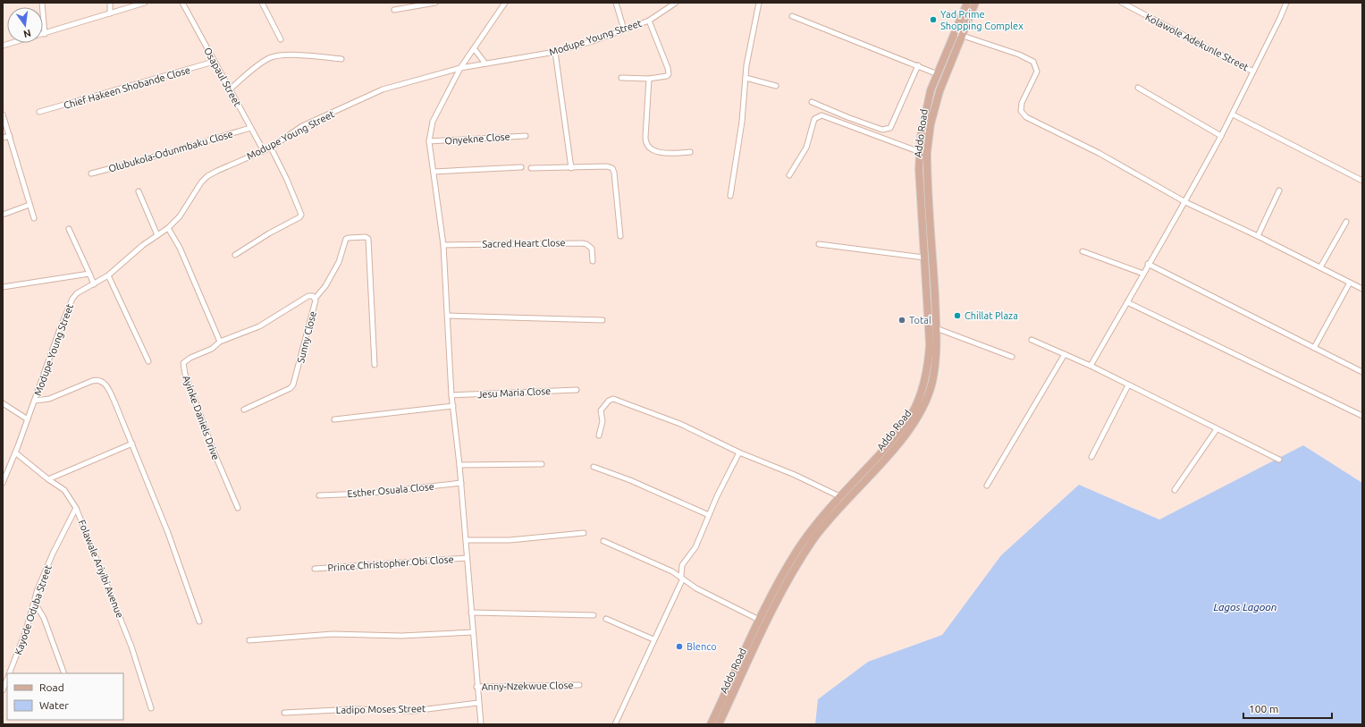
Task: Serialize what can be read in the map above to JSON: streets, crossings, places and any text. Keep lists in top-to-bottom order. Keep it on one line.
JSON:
{"streets":{"main road":["Addo Road"],"street":["Modupe Young Street","Kolawole Adekunle Street","Osapaul Street","Chief Hakeen Shobande Close","Onyekne Close","Olubukola-Odunmbaku Close","Sacred Heart Close","Sunny Close","Jesu Maria Close","Ayinke Daniels Drive","Esther Osuala Close","Prince Christopher Obi Close","Folawale Ariyibi Avenue","Kayode Oduba Street","Anny-Nzekwue Close","Ladipo Moses Street"]},"crossings":[["Modupe Young Street","Osapaul Street"],["Modupe Young Street","Folawale Ariyibi Avenue"],["Osapaul Street","Chief Hakeen Shobande Close"],["Osapaul Street","Olubukola-Odunmbaku Close"],["Sunny Close","Ayinke Daniels Drive"],["Folawale Ariyibi Avenue","Kayode Oduba Street"]],"water":["Lagos Lagoon"],"places":["Yad Prime Shopping Complex","Chillat Plaza","Total","Blenco"],"legend":["Road","Water"],"scale_bar":"100 m","north":"bottom"}
